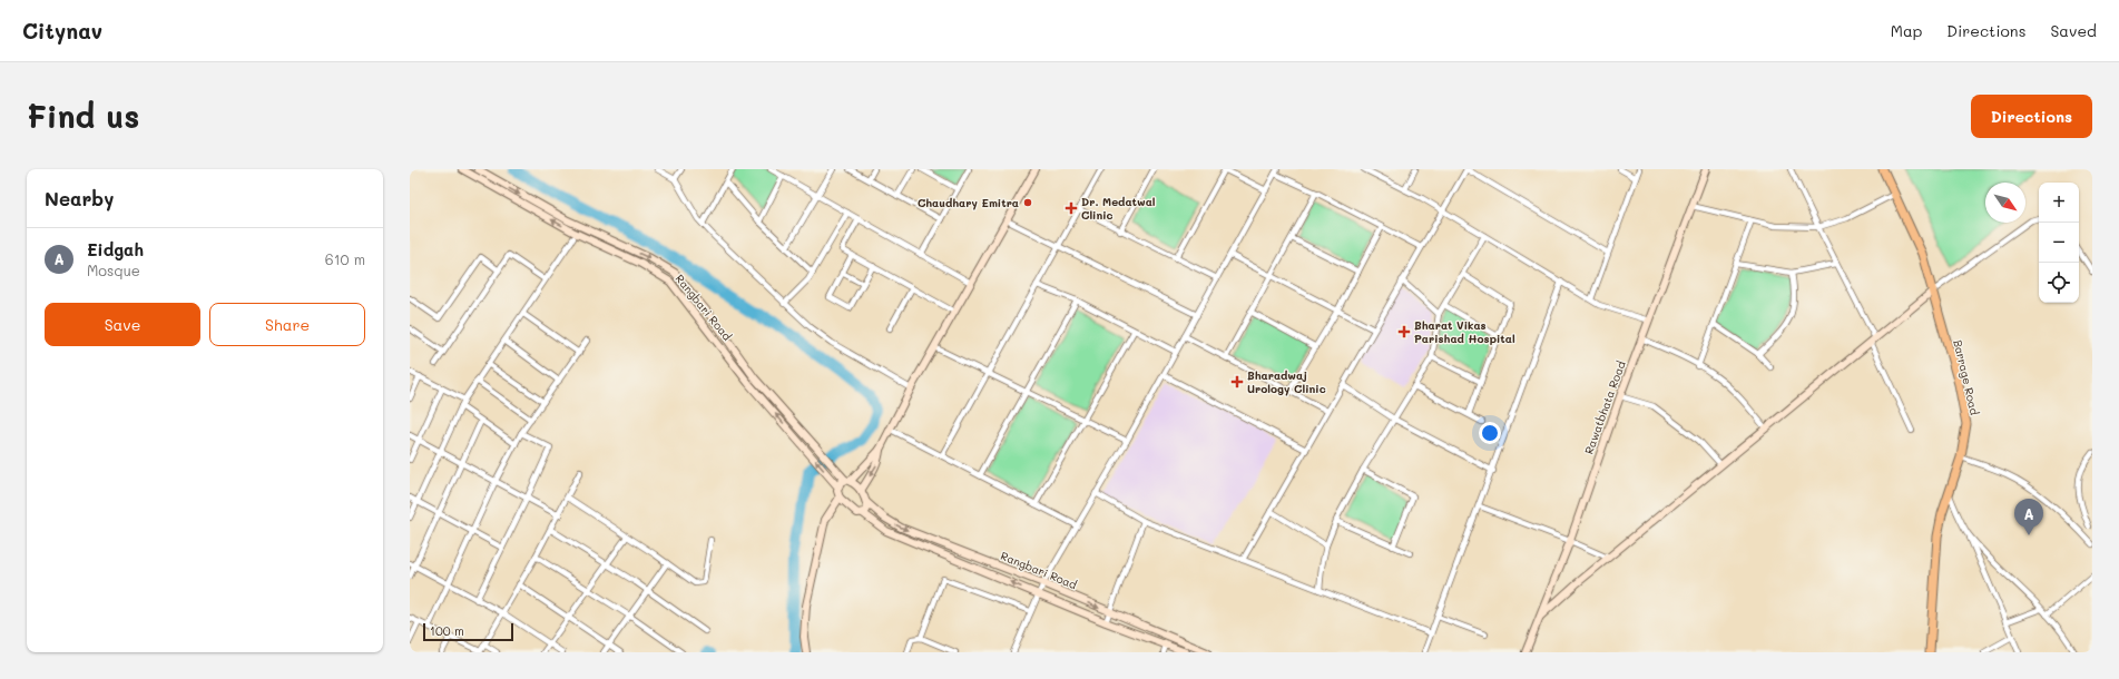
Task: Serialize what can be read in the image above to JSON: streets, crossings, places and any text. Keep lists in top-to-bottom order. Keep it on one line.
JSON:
{"streets":{"main road":["Barrage Road"],"street":["Rangbari Road","Rawatbhata Road"]},"places":{"other":["Chaudhary Emitra"],"health":["Dr. Medatwal Clinic","Bharat Vikas Parishad Hospital","Bharadwaj Urology Clinic"]},"scale_bar":"100 m","north":"bottom right","page":{"header":"Citynav","nav":["Map","Directions","Saved"],"buttons":["Directions",["Save","Share"]],"title":"Find us","heading":"Nearby","map_buttons":["+","−"],"list":[{"mark":"A","name":"Eidgah","note":"Mosque","value":"610 m"}],"pins":"A","scale":"100 m"}}
